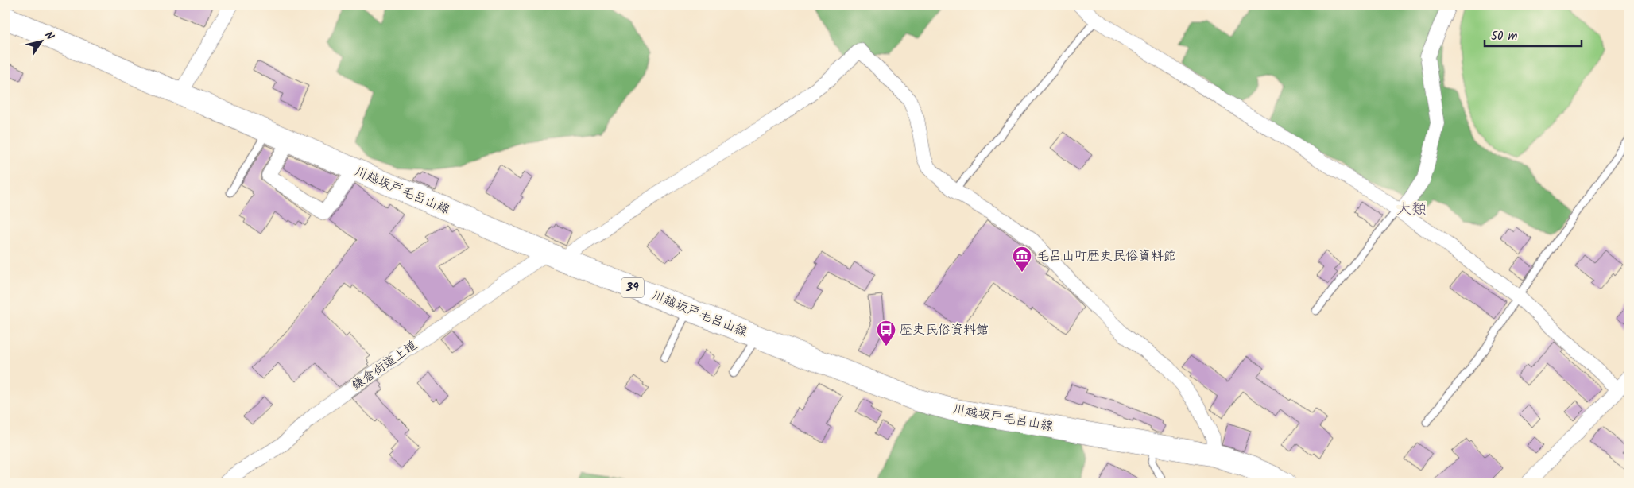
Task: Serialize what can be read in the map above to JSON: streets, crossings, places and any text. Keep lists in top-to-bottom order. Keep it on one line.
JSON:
{"streets":{"main road":["川越坂戸毛呂山線","39"],"street":["鎌倉街道上道"]},"crossings":[["川越坂戸毛呂山線","鎌倉街道上道"]],"districts":["大類"],"places":{"museum":["毛呂山町歴史民俗資料館"],"bus stop":["歴史民俗資料館"]},"scale_bar":"50 m","north":"top right"}
